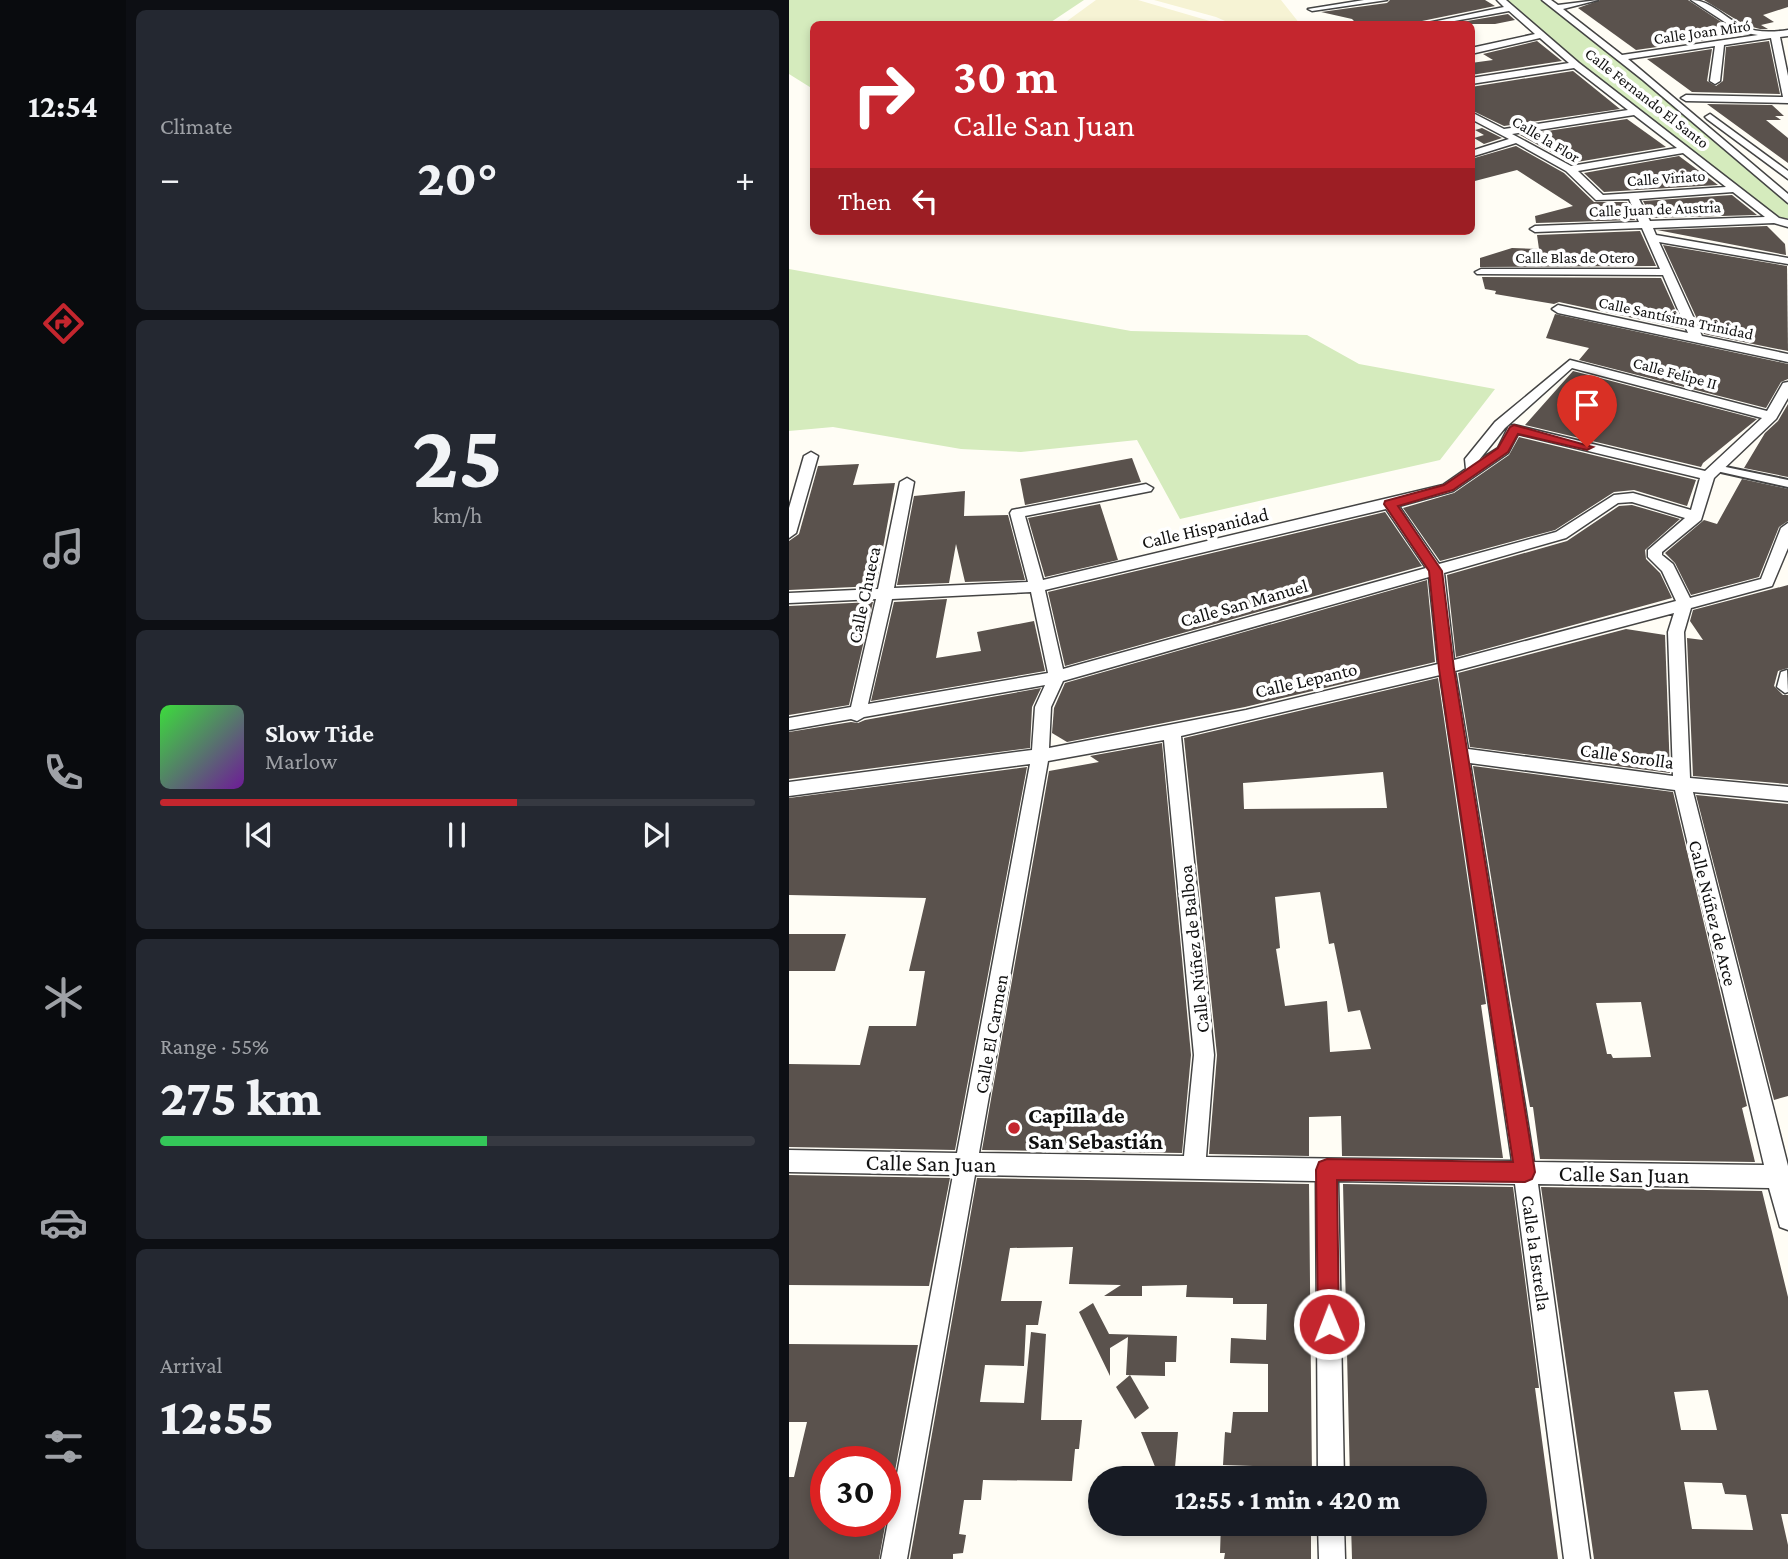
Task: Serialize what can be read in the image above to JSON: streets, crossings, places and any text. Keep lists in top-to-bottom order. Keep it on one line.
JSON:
{"streets":{"street":["Calle Joan Miró","Calle Fernando El Santo","Calle la Flor","Calle Viriato","Calle Juan de Austria","Calle Blas de Otero","Calle Santísima Trinidad","Calle Felipe II","Calle Hispanidad","Calle Chueca","Calle San Manuel","Calle Lepanto","Calle Sorolla","Calle Núñez de Arce","Calle Núñez de Balboa","Calle El Carmen","Calle San Juan","Calle la Estrella"]},"crossings":[["Calle Joan Miró","Calle Fernando El Santo"],["Calle Fernando El Santo","Calle Viriato"],["Calle Fernando El Santo","Calle Juan de Austria"],["Calle la Flor","Calle Viriato"],["Calle Felipe II","Calle Hispanidad"],["Calle Hispanidad","Calle Chueca"],["Calle Hispanidad","Calle la Estrella"],["Calle Chueca","Calle San Manuel"],["Calle San Manuel","Calle El Carmen"],["Calle San Manuel","Calle la Estrella"],["Calle Lepanto","Calle Núñez de Arce"],["Calle Lepanto","Calle Núñez de Balboa"],["Calle Lepanto","Calle El Carmen"],["Calle Lepanto","Calle la Estrella"],["Calle Sorolla","Calle Núñez de Arce"],["Calle Sorolla","Calle la Estrella"],["Calle Núñez de Arce","Calle San Juan"],["Calle Núñez de Balboa","Calle San Juan"],["Calle El Carmen","Calle San Juan"],["Calle San Juan","Calle la Estrella"]],"places":["Capilla de San Sebastián"],"page":{"tabs":"12:54","tile":["Climate",["25","km/h"],["Range · 55%","275 km"],["Arrival","12:55"]],"turn":["30 m","Calle San Juan"],"heat":["−","20°","+"],"then":"Then","song":["Slow Tide","Marlow"],"limit":"30","trip":"12:55 · 1 min · 420 m"}}
